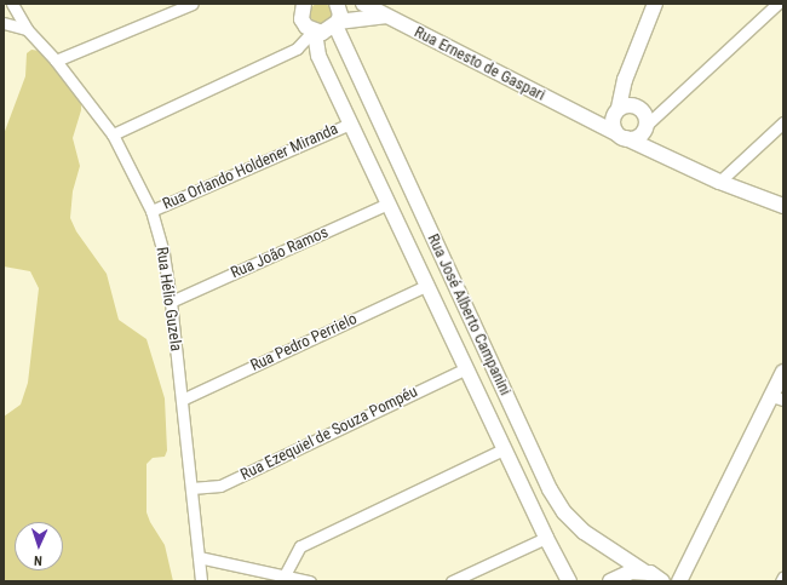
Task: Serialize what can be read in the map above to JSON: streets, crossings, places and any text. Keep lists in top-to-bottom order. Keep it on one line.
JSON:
{"streets":{"street":["Rua Ernesto de Gaspari","Rua Orlando Holdener Miranda","Rua João Ramos","Rua Hélio Guzela","Rua José Alberto Campanini","Rua Pedro Perrielo","Rua Ezequiel de Souza Pompéu"]},"crossings":[["Rua Orlando Holdener Miranda","Rua Hélio Guzela"],["Rua Orlando Holdener Miranda","Rua José Alberto Campanini"],["Rua João Ramos","Rua Hélio Guzela"],["Rua João Ramos","Rua José Alberto Campanini"],["Rua Hélio Guzela","Rua Pedro Perrielo"],["Rua Hélio Guzela","Rua Ezequiel de Souza Pompéu"],["Rua José Alberto Campanini","Rua Pedro Perrielo"],["Rua José Alberto Campanini","Rua Ezequiel de Souza Pompéu"]],"north":"bottom"}
